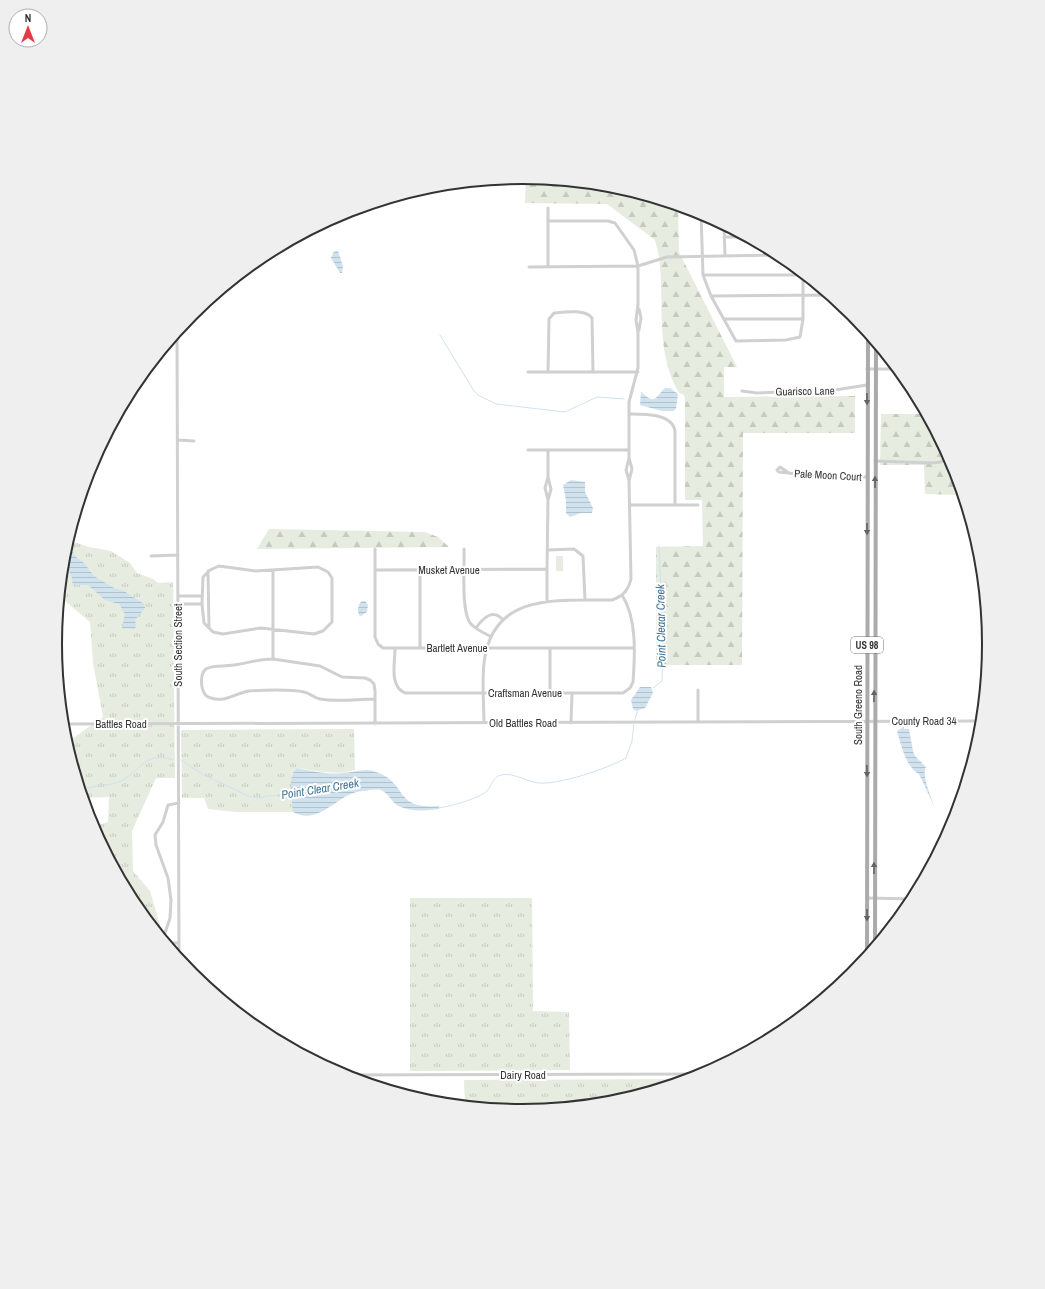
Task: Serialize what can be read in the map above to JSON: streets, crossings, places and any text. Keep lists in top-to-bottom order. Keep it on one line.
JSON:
{"streets":{"main road":["US 98","South Greeno Road"],"street":["Guarisco Lane","Pale Moon Court","Musket Avenue","South Section Street","Bartlett Avenue","Craftsman Avenue","County Road 34","Old Battles Road","Battles Road","Dairy Road"]},"crossings":[["Guarisco Lane","South Greeno Road"],["Pale Moon Court","South Greeno Road"],["Musket Avenue","Bartlett Avenue"],["South Section Street","Old Battles Road"],["South Section Street","Battles Road"],["Bartlett Avenue","Craftsman Avenue"],["South Greeno Road","County Road 34"],["South Greeno Road","Old Battles Road"],["County Road 34","Old Battles Road"],["Old Battles Road","Battles Road"]],"water":["Point Cleaar Creek","Point Clear Creek"],"north":"top"}
